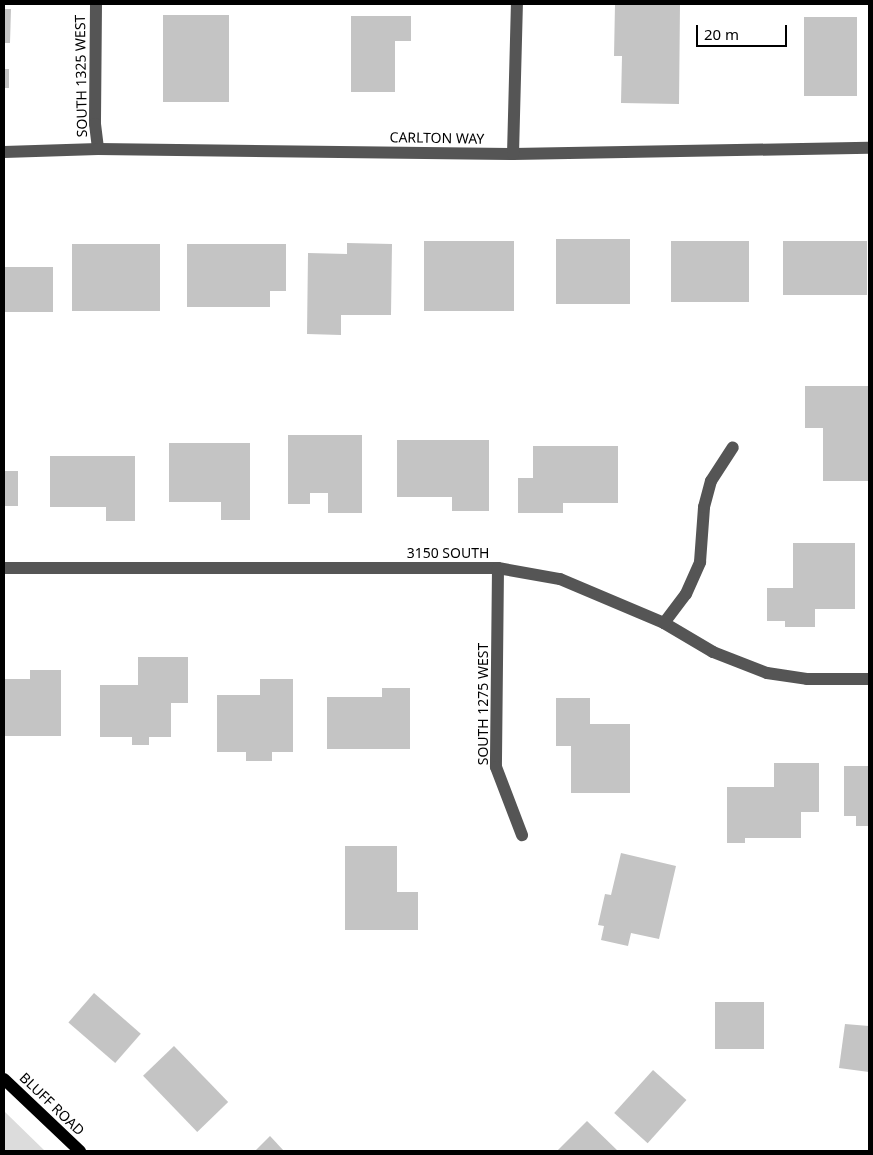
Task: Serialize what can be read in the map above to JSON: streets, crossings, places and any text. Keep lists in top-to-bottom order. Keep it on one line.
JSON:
{"streets":{"main road":["BLUFF ROAD"],"street":["SOUTH 1325 WEST","CARLTON WAY","3150 SOUTH","SOUTH 1275 WEST"]},"crossings":[["SOUTH 1325 WEST","CARLTON WAY"],["3150 SOUTH","SOUTH 1275 WEST"]],"scale_bar":"20 m"}
